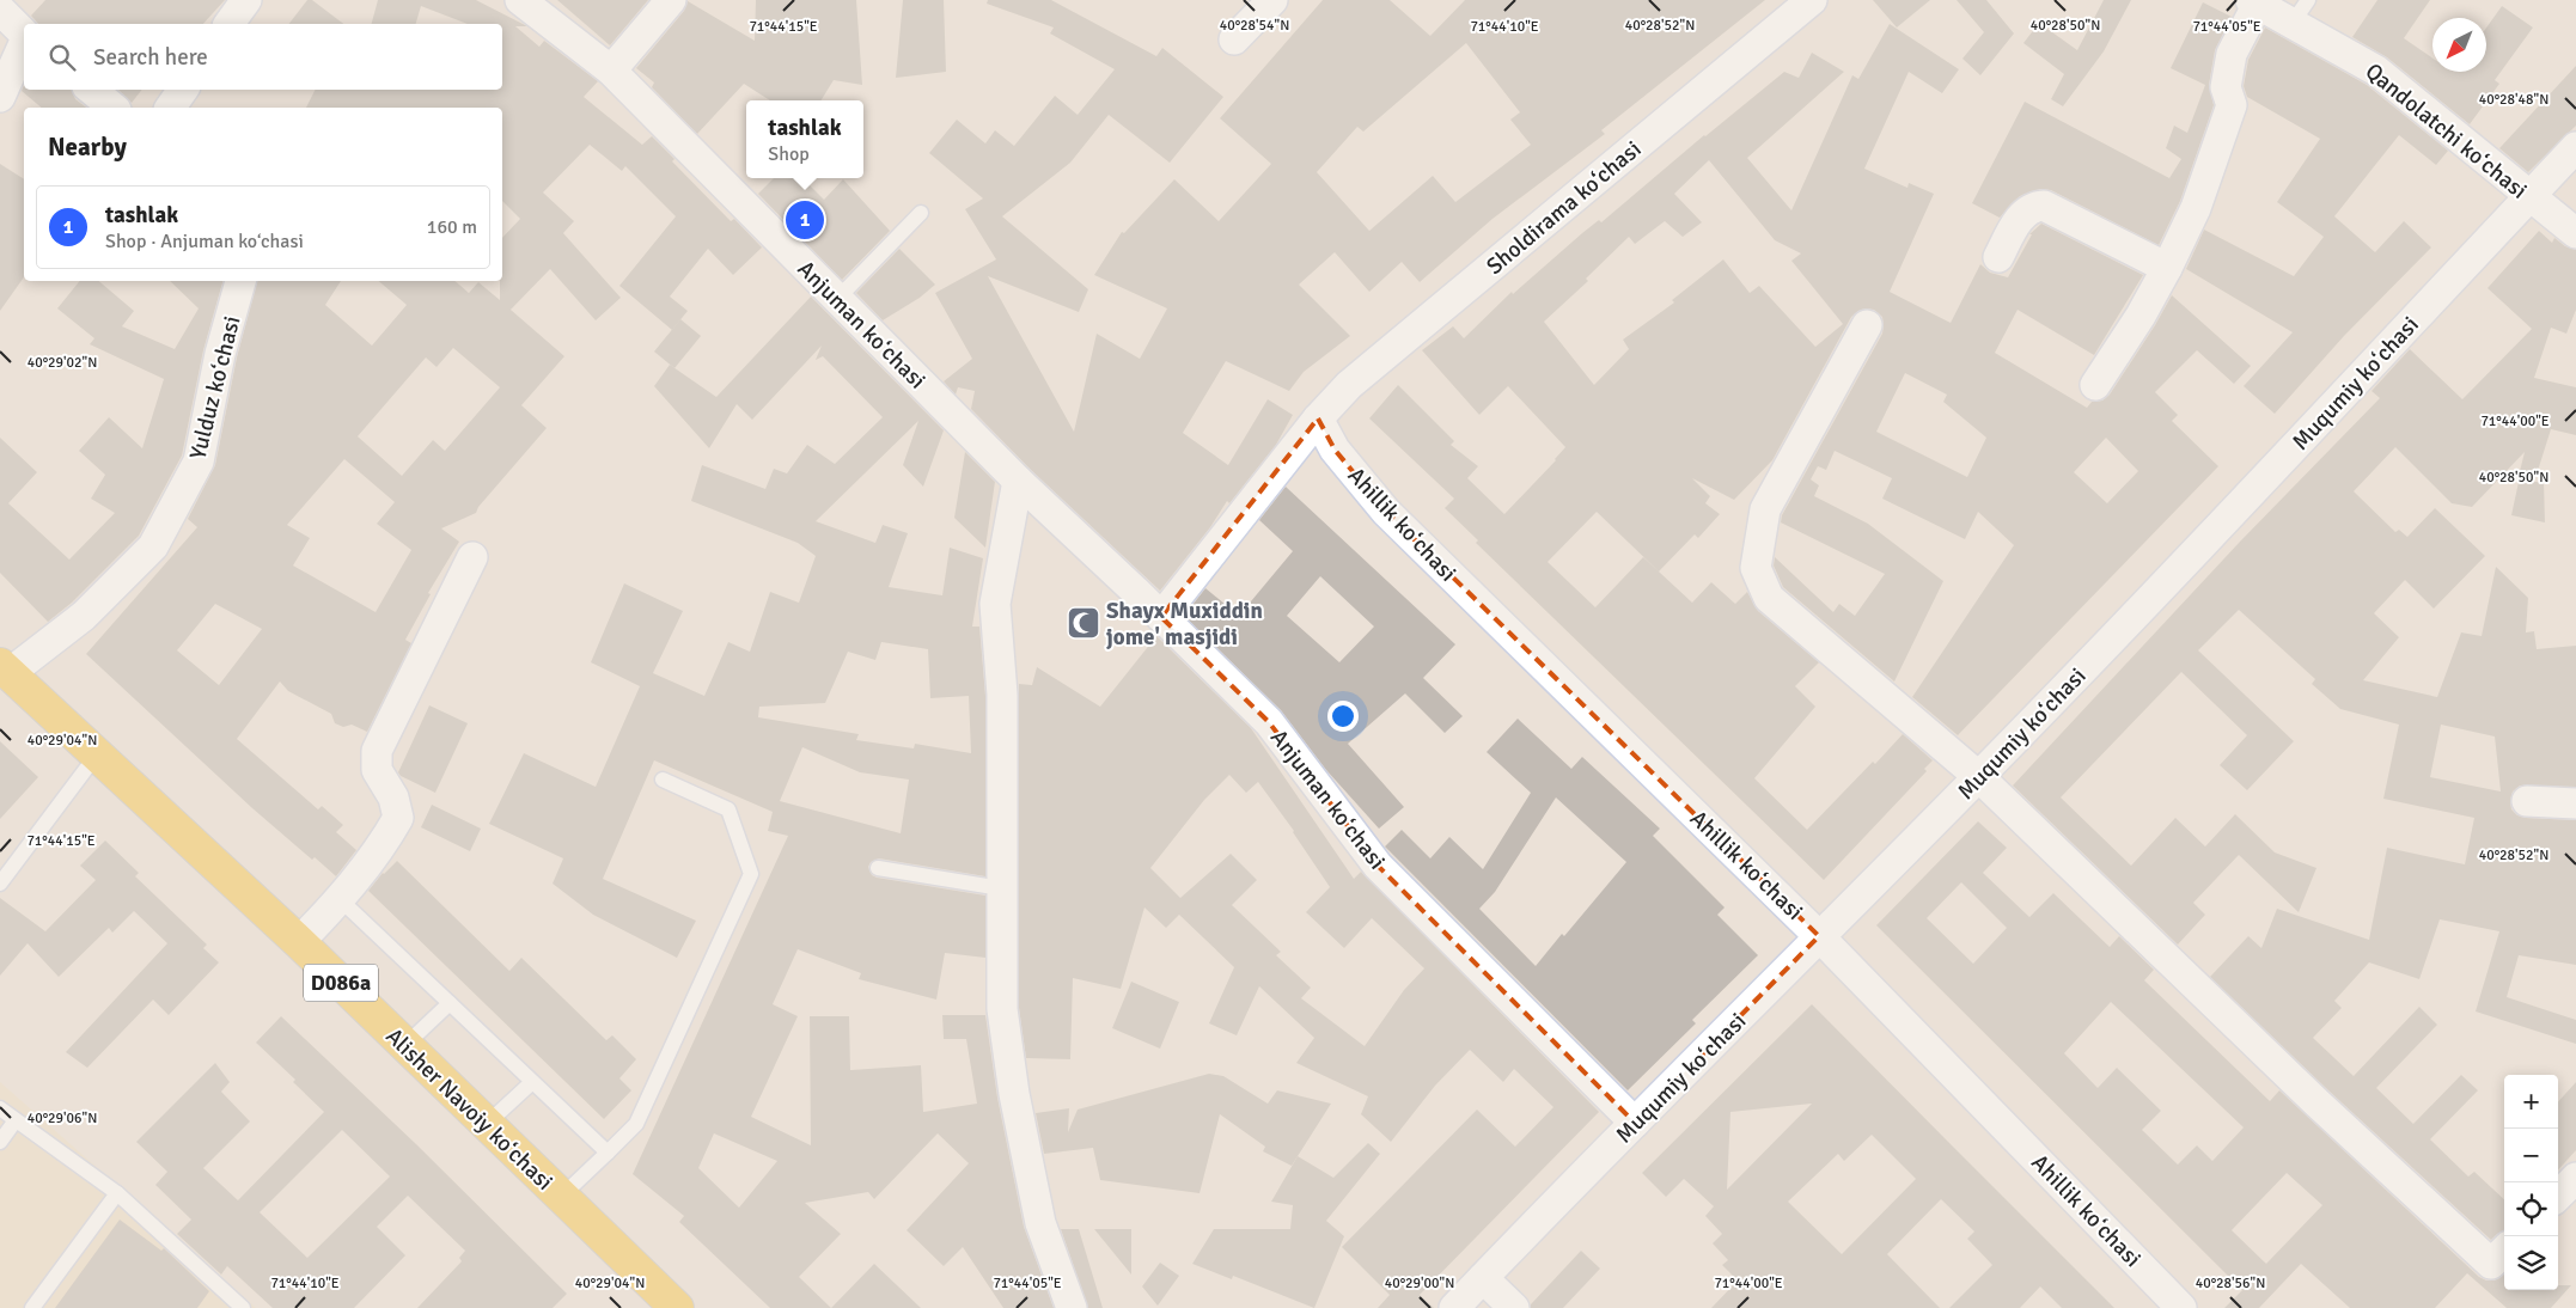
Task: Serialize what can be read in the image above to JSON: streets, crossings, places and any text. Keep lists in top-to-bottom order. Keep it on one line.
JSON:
{"streets":{"main road":["D086a","Alisher Navoiy koʻchasi"],"street":["Qandolatchi koʻchasi","Sholdirama ko‘chasi","Anjuman koʻchasi","Muqumiy koʻchasi","Yulduz koʻchasi","Ahillik koʻchasi"]},"crossings":[["Qandolatchi koʻchasi","Muqumiy koʻchasi"],["Sholdirama ko‘chasi","Anjuman koʻchasi"],["Sholdirama ko‘chasi","Ahillik koʻchasi"],["Anjuman koʻchasi","Muqumiy koʻchasi"],["Muqumiy koʻchasi","Ahillik koʻchasi"],["Yulduz koʻchasi","Alisher Navoiy koʻchasi"]],"places":{"mosque":["Shayx Muxiddin jome' masjidi"]},"north":"bottom left","page":{"search":"Search here","popup":["tashlak","Shop"],"heading":"Nearby","list":[{"mark":"1","name":"tashlak","note":"Shop · Anjuman koʻchasi","value":"160 m"}],"pins":"1","map_buttons":["+","−"]},"coordinates":["40°28'54\"N","40°28'52\"N","40°28'50\"N","71°44'15\"E","71°44'10\"E","71°44'05\"E","40°28'48\"N","40°29'02\"N","71°44'00\"E","40°29'04\"N","40°29'06\"N","40°29'00\"N","40°28'56\"N"]}
